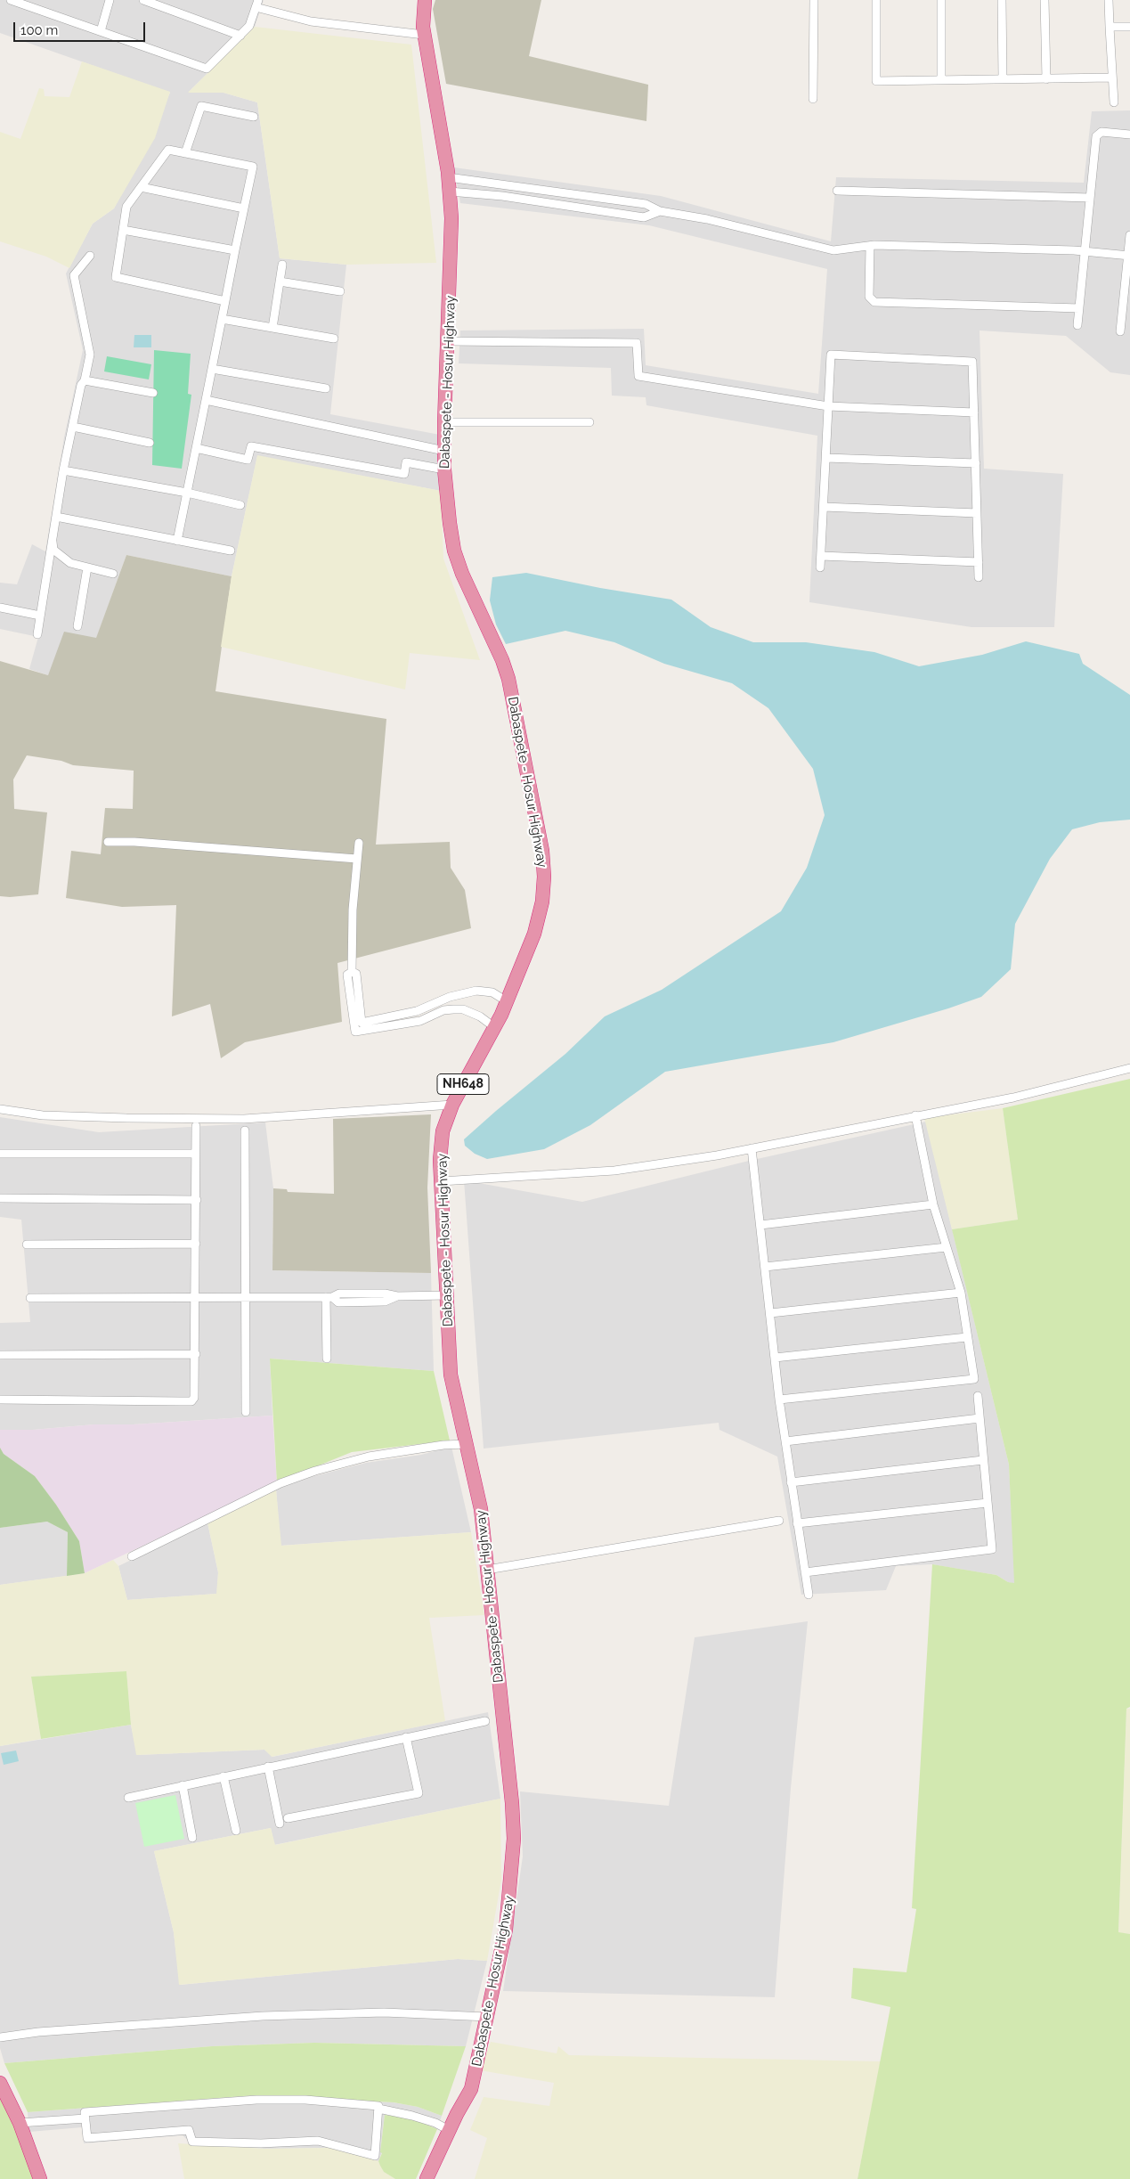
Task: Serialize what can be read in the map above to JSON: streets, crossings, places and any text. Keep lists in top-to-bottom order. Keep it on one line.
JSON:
{"streets":{"highway":["Dabaspete - Hosur Highway","NH648"]},"scale_bar":"100 m"}
